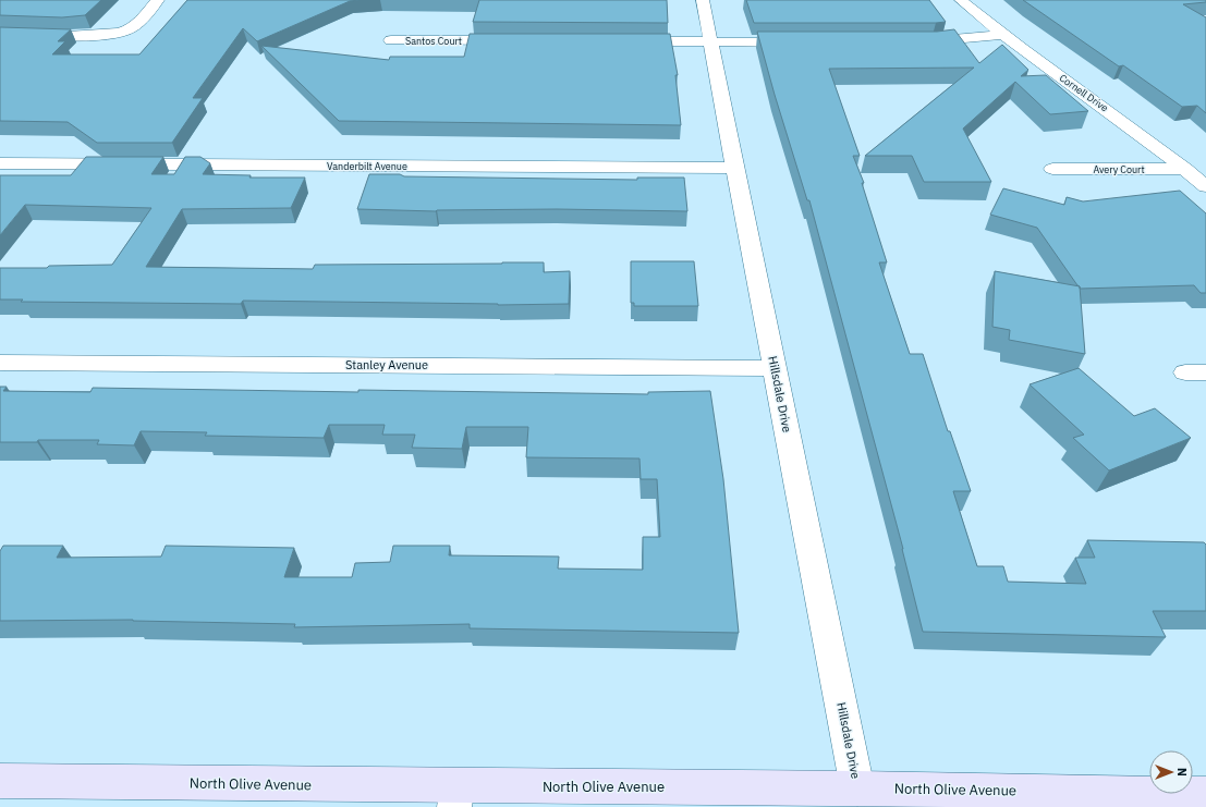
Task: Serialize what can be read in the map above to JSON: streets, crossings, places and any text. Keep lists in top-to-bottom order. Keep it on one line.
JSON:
{"streets":{"street":["Santos Court","Cornell Drive","Vanderbilt Avenue","Avery Court","Stanley Avenue","Hillsdale Drive","North Olive Avenue"]},"crossings":[["Cornell Drive","Avery Court"],["Vanderbilt Avenue","Hillsdale Drive"],["Stanley Avenue","Hillsdale Drive"],["Hillsdale Drive","North Olive Avenue"]],"north":"right"}
